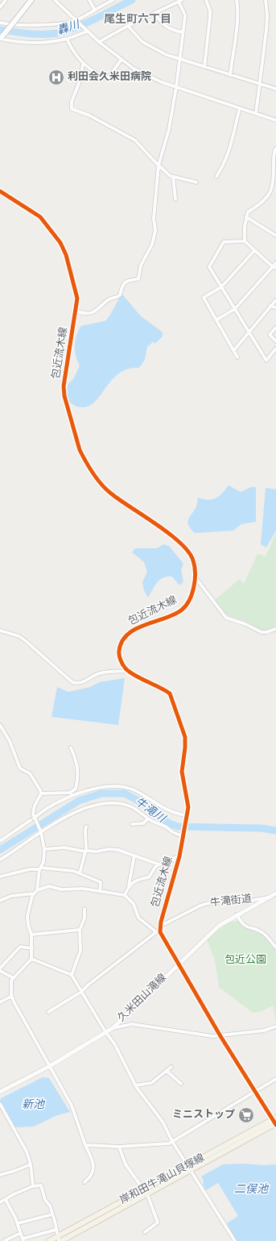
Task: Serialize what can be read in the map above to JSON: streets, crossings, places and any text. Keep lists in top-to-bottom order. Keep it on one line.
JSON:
{"streets":{"main road":["岸和田牛滝山貝塚線"],"street":["包近流木線","牛滝街道","久米田山滝線"]},"crossings":[["包近流木線","牛滝街道"],["牛滝街道","久米田山滝線"]],"districts":["尾生町六丁目"],"water":["轟川","牛滝川","新池","二俣池"],"parks":["包近公園"],"places":{"hospital":["利田会久米田病院"],"supermarket":["ミニストップ"]}}
